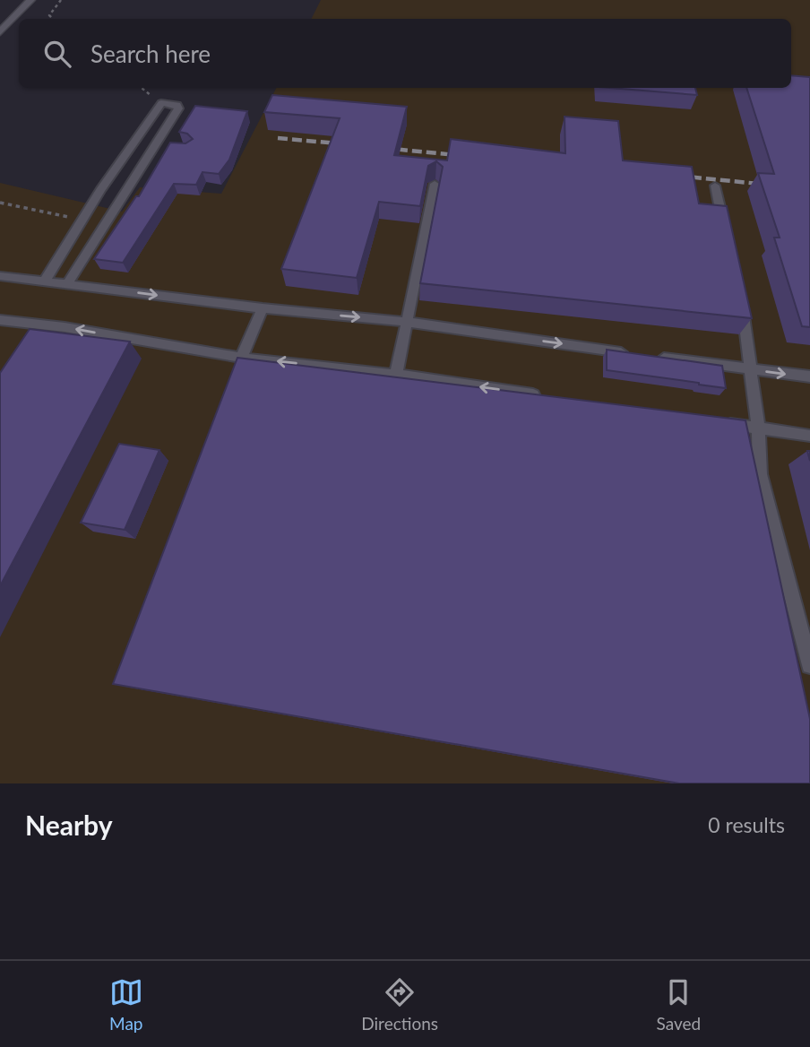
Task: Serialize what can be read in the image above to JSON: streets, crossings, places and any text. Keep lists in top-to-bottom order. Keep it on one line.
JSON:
{"page":{"search":"Search here","heading":["Nearby","0 results"],"nav":["Map","Directions","Saved"]}}
